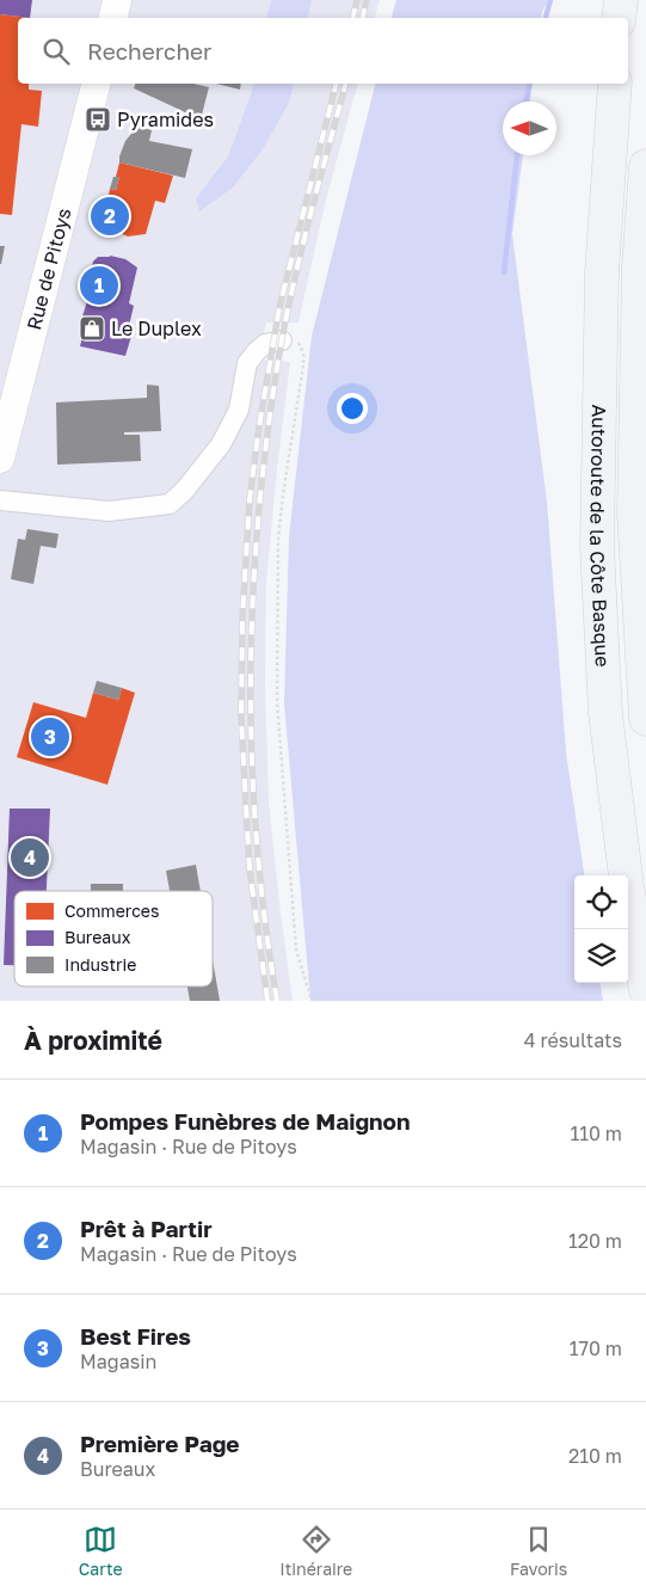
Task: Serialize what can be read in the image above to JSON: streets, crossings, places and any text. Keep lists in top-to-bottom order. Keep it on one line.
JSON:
{"streets":{"highway":["Autoroute de la Côte Basque"],"street":["Rue de Pitoys"]},"places":{"bus stop":["Pyramides"],"shop":["Le Duplex"]},"legend":["Commerces","Bureaux","Industrie"],"north":"left","page":{"search":"Rechercher","pins":["2","1","3","4"],"heading":["À proximité","4 résultats"],"list":[{"mark":"1","name":"Pompes Funèbres de Maignon","note":"Magasin · Rue de Pitoys","value":"110 m"},{"mark":"2","name":"Prêt à Partir","note":"Magasin · Rue de Pitoys","value":"120 m"},{"mark":"3","name":"Best Fires","note":"Magasin","value":"170 m"},{"mark":"4","name":"Première Page","note":"Bureaux","value":"210 m"}],"nav":["Carte","Itinéraire","Favoris"]}}
